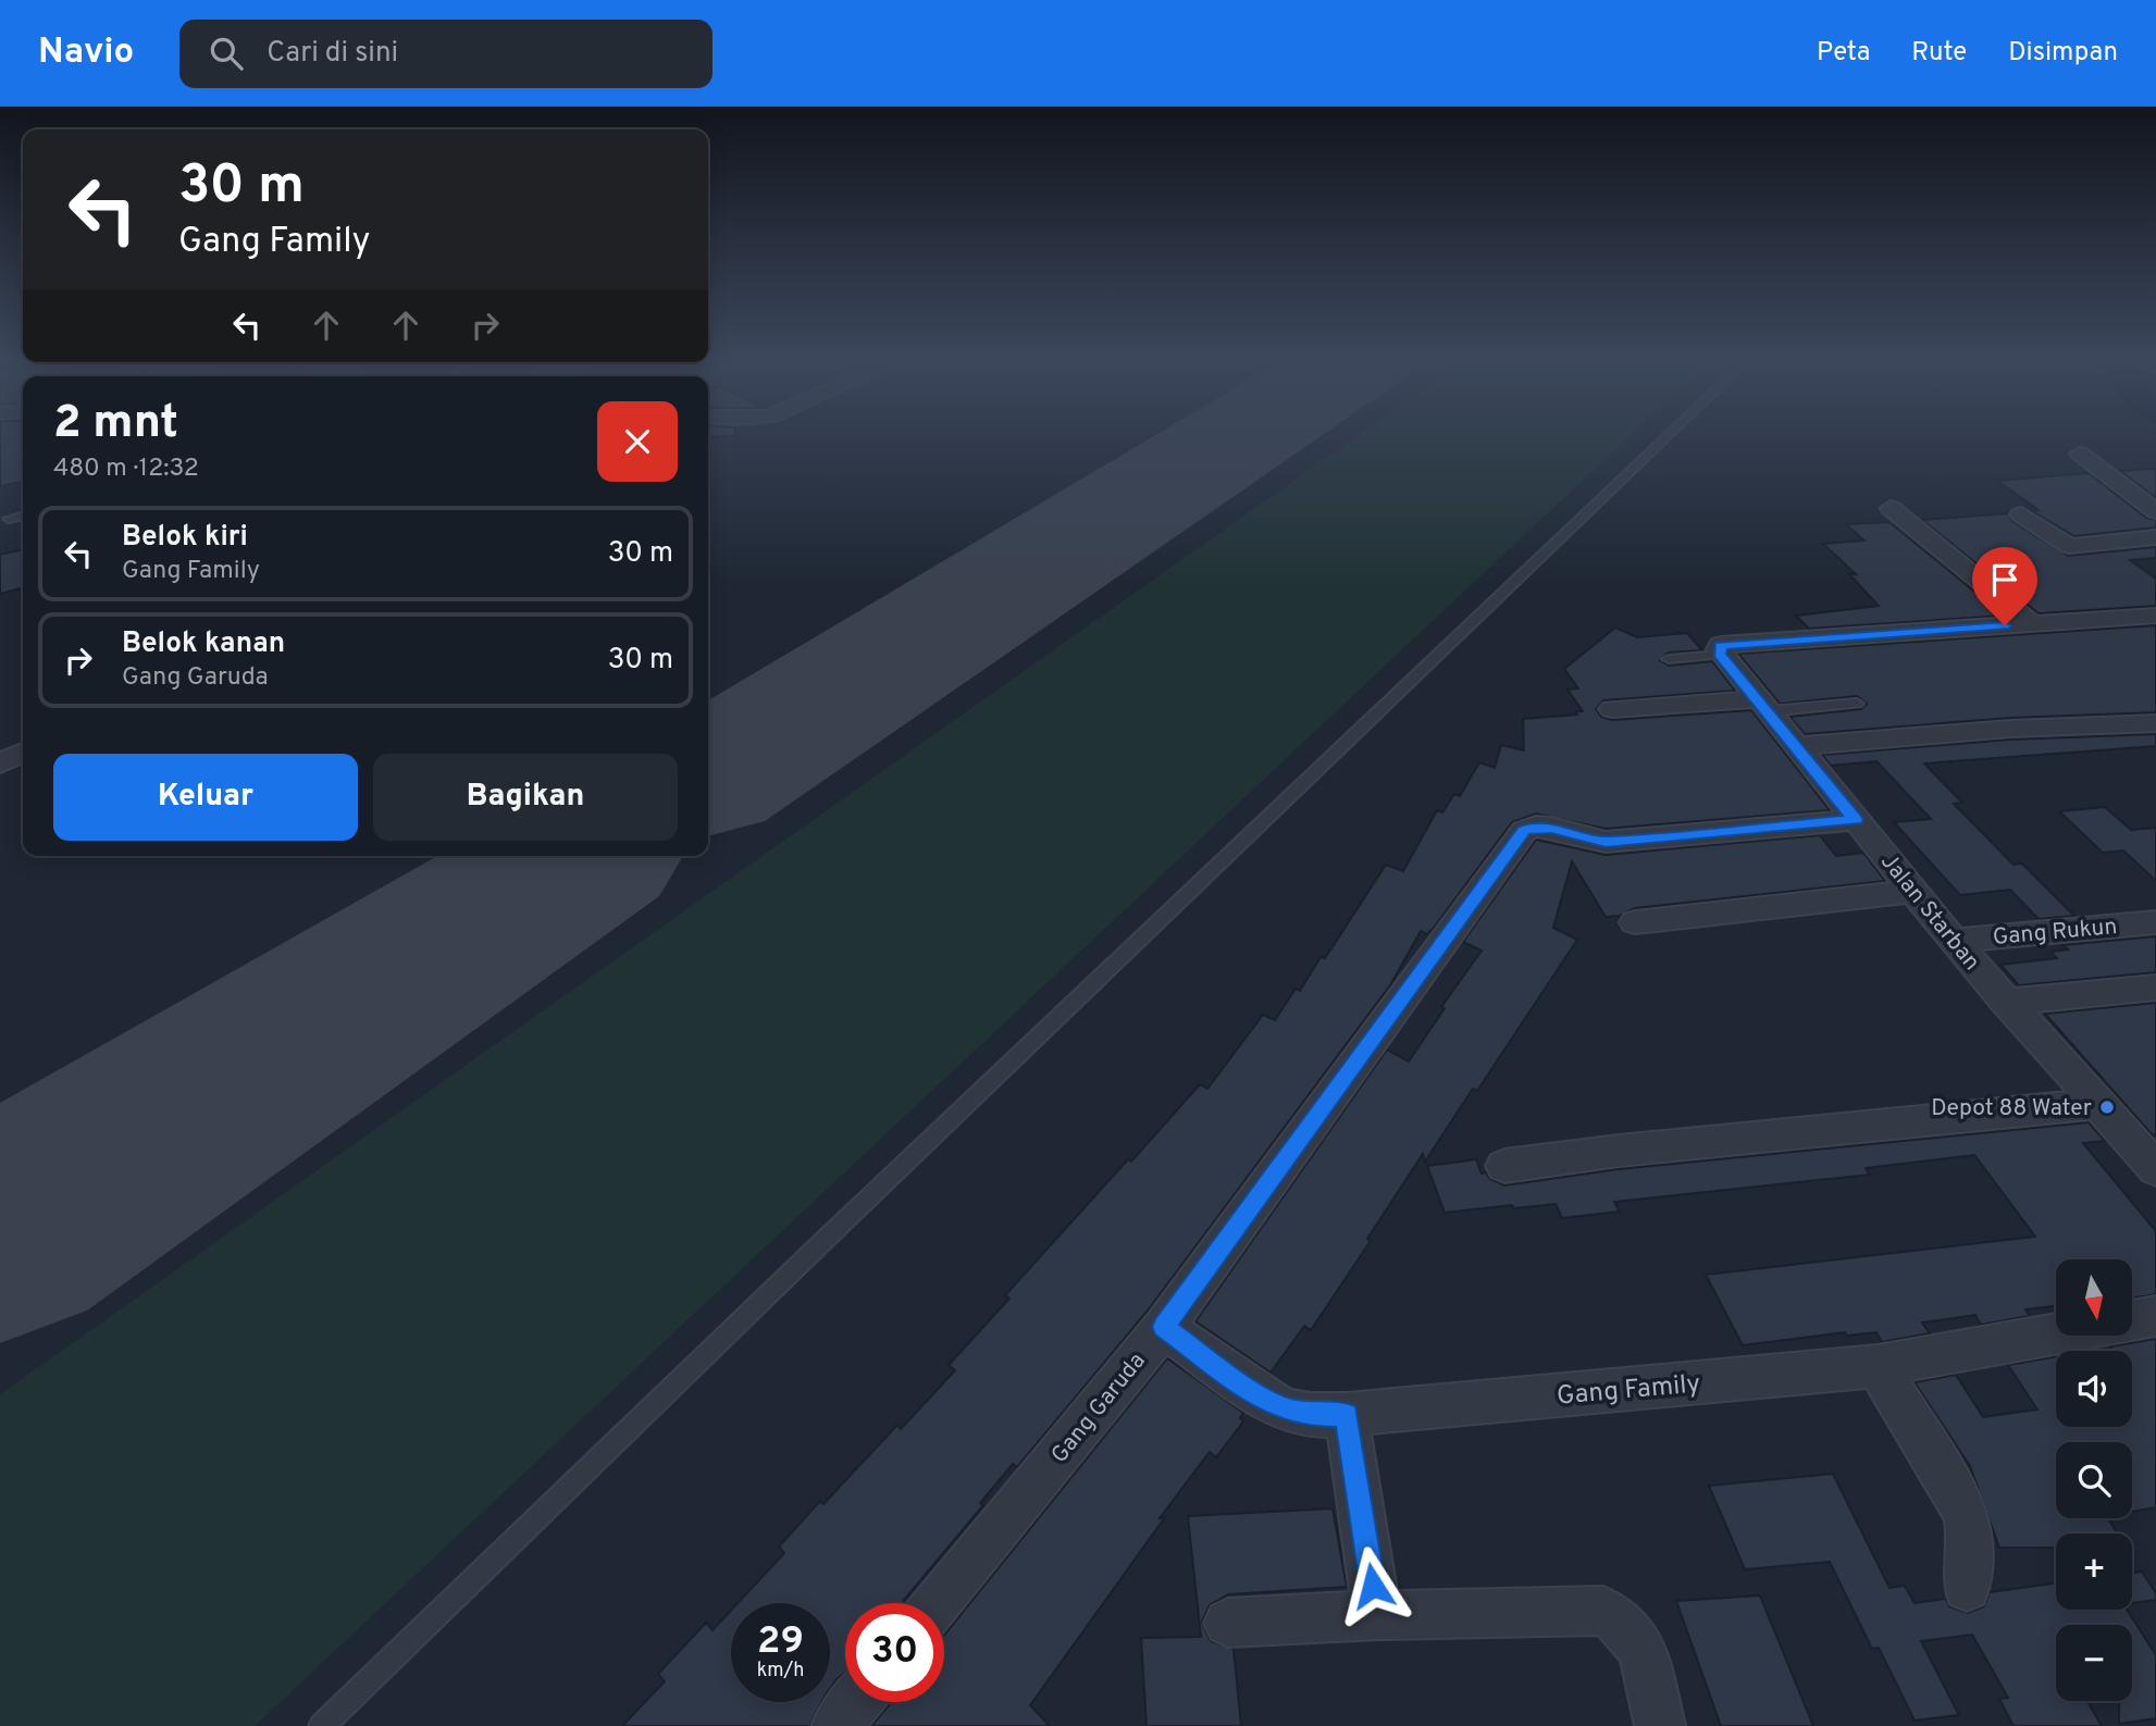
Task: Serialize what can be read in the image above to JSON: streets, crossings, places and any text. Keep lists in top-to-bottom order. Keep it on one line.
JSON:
{"streets":{"street":["Jalan Starban","Gang Rukun","Gang Family","Gang Garuda"]},"crossings":[["Jalan Starban","Gang Rukun"],["Jalan Starban","Gang Garuda"],["Gang Family","Gang Garuda"]],"places":["Depot 88 Water"],"north":"bottom","page":{"header":"Navio","search":"Cari di sini","nav":["Peta","Rute","Disimpan"],"turn":["30 m","Gang Family"],"heading":["2 mnt","480 m · 12:32"],"list":[{"name":"Belok kiri","note":"Gang Family","value":"30 m"},{"name":"Belok kanan","note":"Gang Garuda","value":"30 m"}],"buttons":["Keluar","Bagikan"],"map_buttons":["+","−"],"speed":"29 km/h","limit":"30"}}
